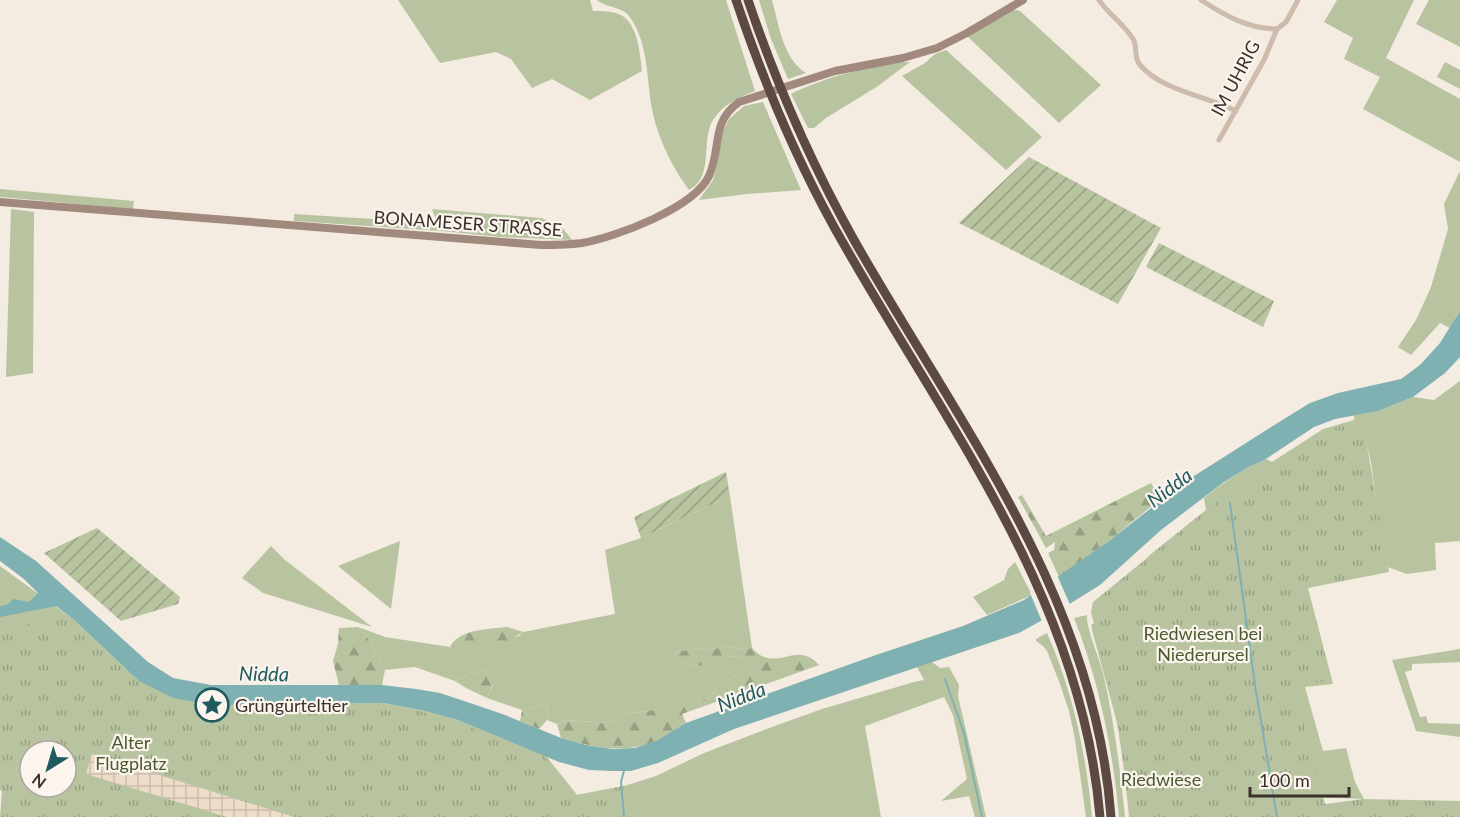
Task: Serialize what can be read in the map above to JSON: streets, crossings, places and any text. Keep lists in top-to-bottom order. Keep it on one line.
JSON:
{"streets":{"street":["IM UHRIG","BONAMESER STRASSE"]},"water":["Nidda"],"parks":["Riedwiesen bei Niederursel","Alter Flugplatz","Riedwiese"],"places":{"place":["Grüngürteltier"]},"scale_bar":"100 m","north":"bottom left"}
